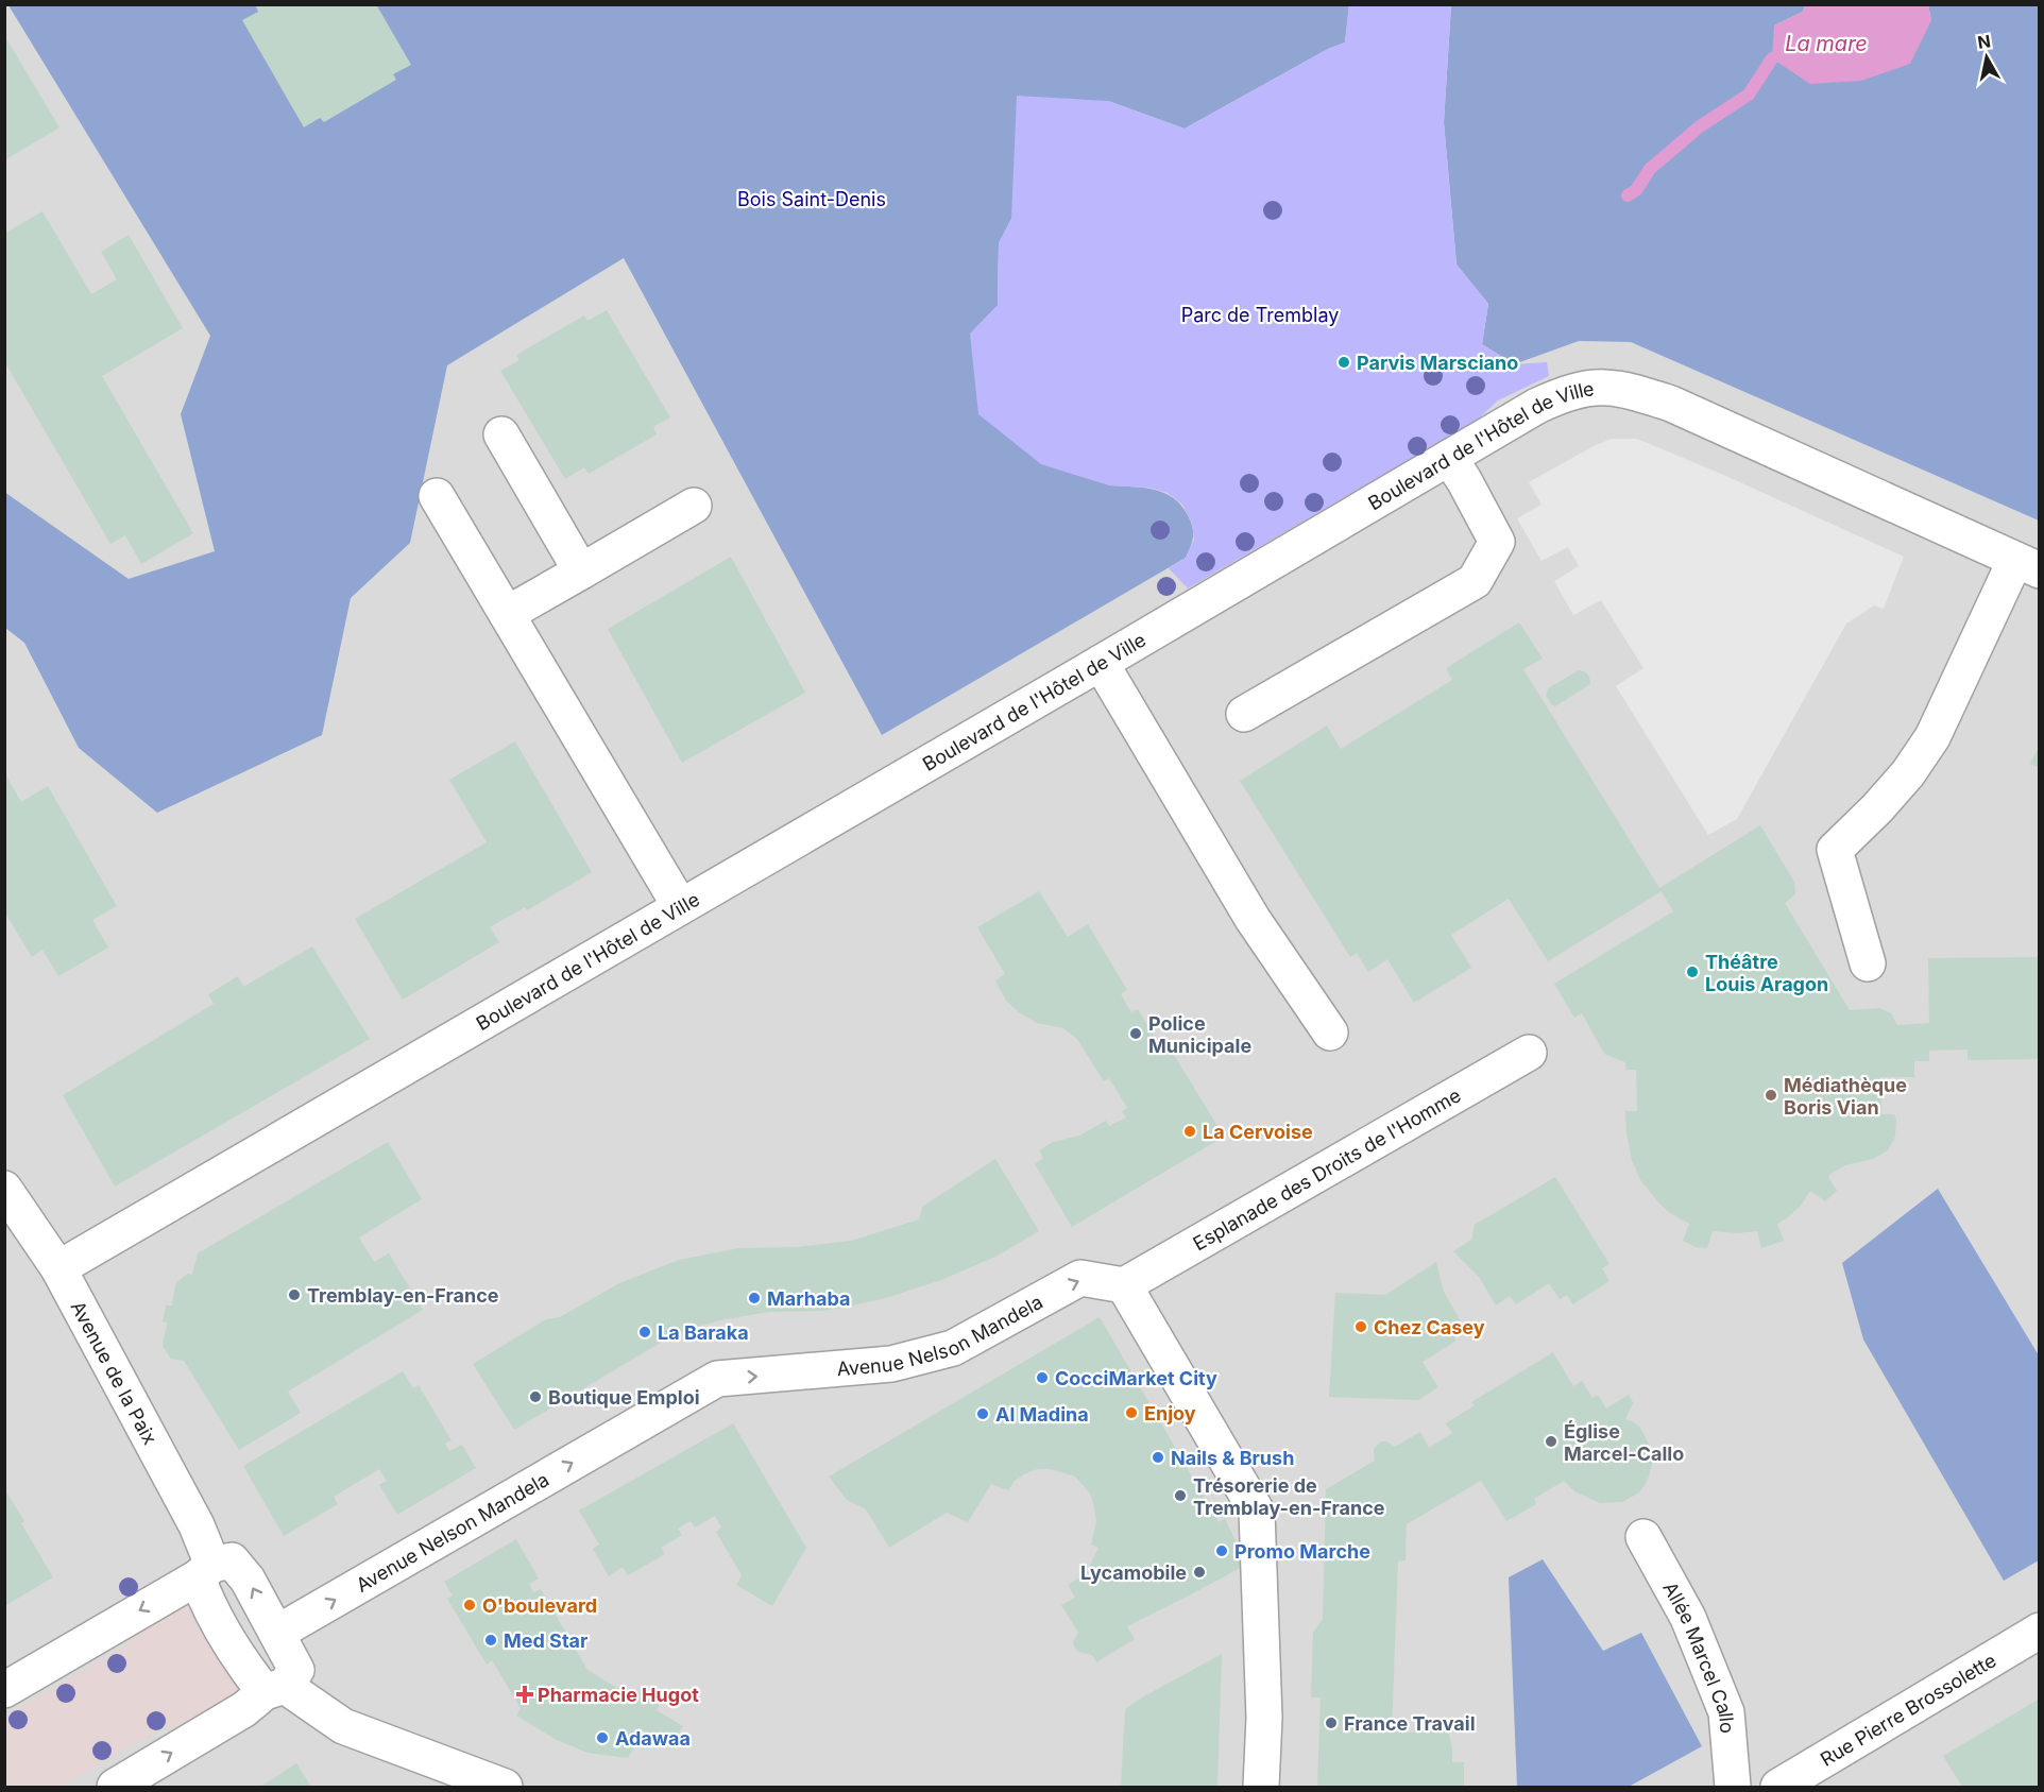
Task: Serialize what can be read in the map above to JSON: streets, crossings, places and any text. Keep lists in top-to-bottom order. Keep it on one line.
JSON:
{"streets":{"street":["Boulevard de l'Hôtel de Ville","Esplanade des Droits de l'Homme","Avenue Nelson Mandela","Avenue de la Paix","Allée Marcel Callo","Rue Pierre Brossolette"]},"crossings":[["Boulevard de l'Hôtel de Ville","Avenue de la Paix"],["Esplanade des Droits de l'Homme","Avenue Nelson Mandela"]],"one_way":["Avenue Nelson Mandela"],"water":["La mare"],"parks":["Bois Saint-Denis","Parc de Tremblay"],"places":{"other":["Parvis Marsciano","Théâtre Louis Aragon","Police Municipale","Médiathèque Boris Vian","La Cervoise","Tremblay-en-France","Marhaba","Chez Casey","La Baraka","CocciMarket City","Boutique Emploi","Enjoy","Al Madina","Église Marcel-Callo","Nails & Brush","Trésorerie de Tremblay-en-France","Promo Marche","Lycamobile","O'boulevard","Med Star","France Travail","Adawaa"],"health":["Pharmacie Hugot"]},"north":"top"}
